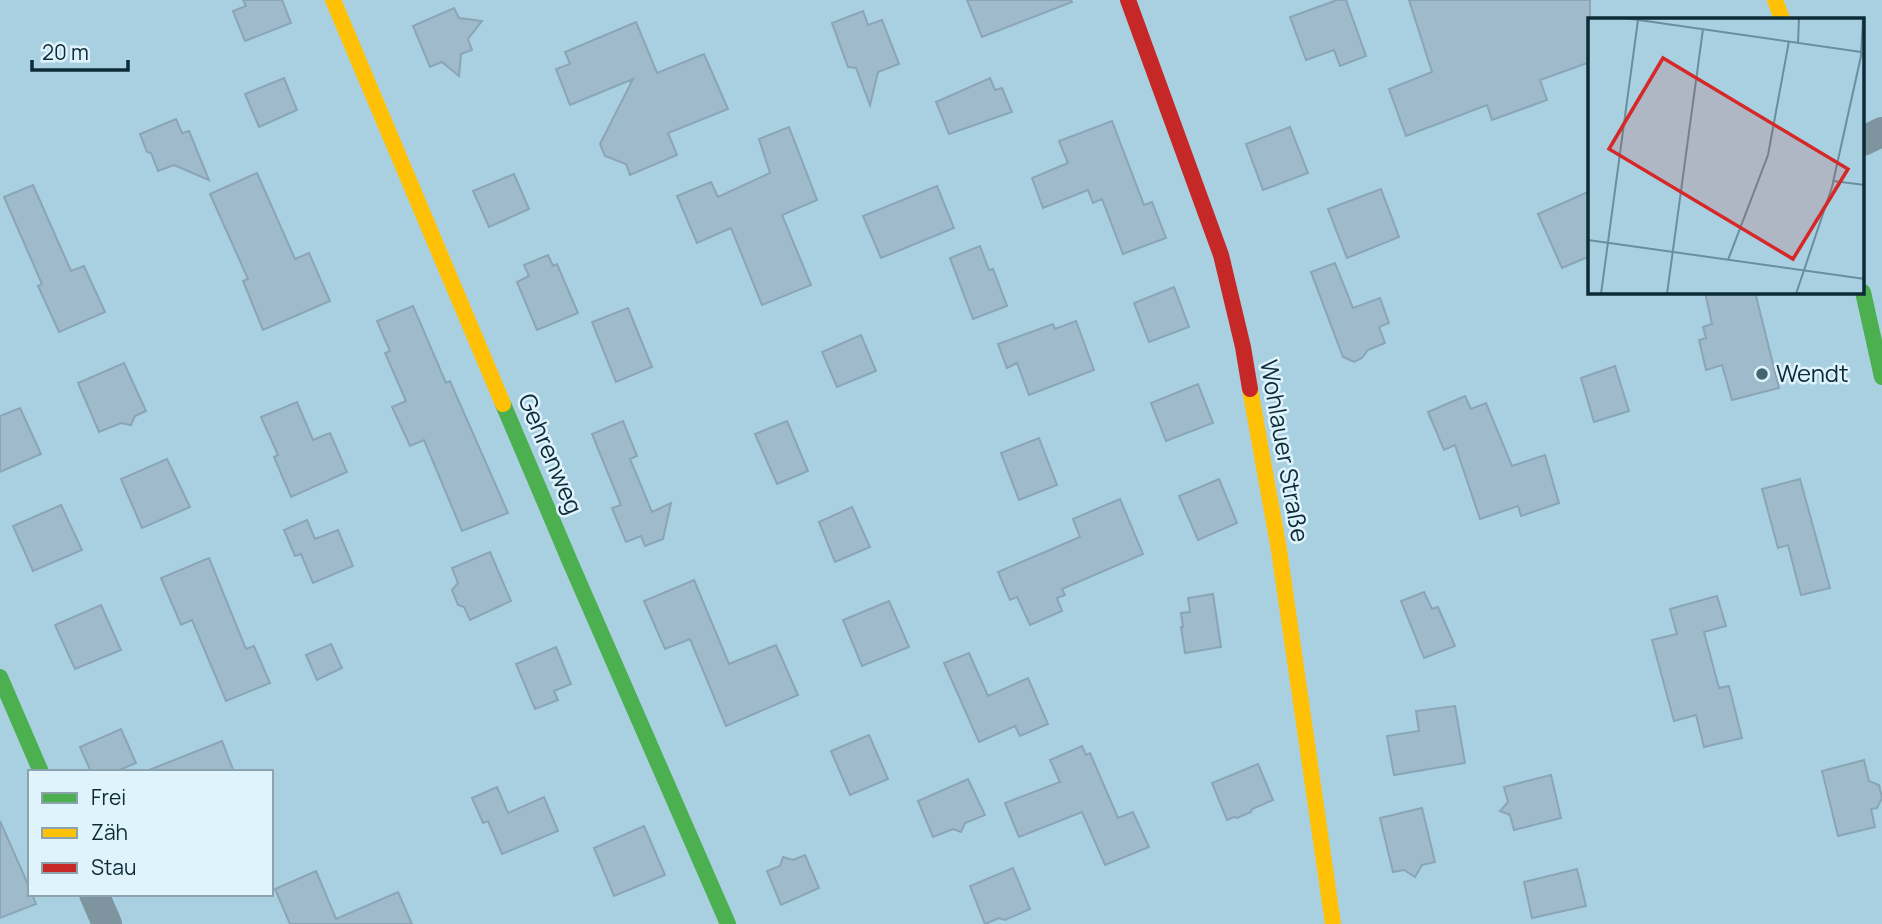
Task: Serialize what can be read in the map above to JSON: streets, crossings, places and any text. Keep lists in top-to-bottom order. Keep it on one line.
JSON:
{"streets":{"street":["Wohlauer Straße","Gehrenweg"]},"places":["Wendt"],"legend":["Frei","Zäh","Stau"],"scale_bar":"20 m"}
